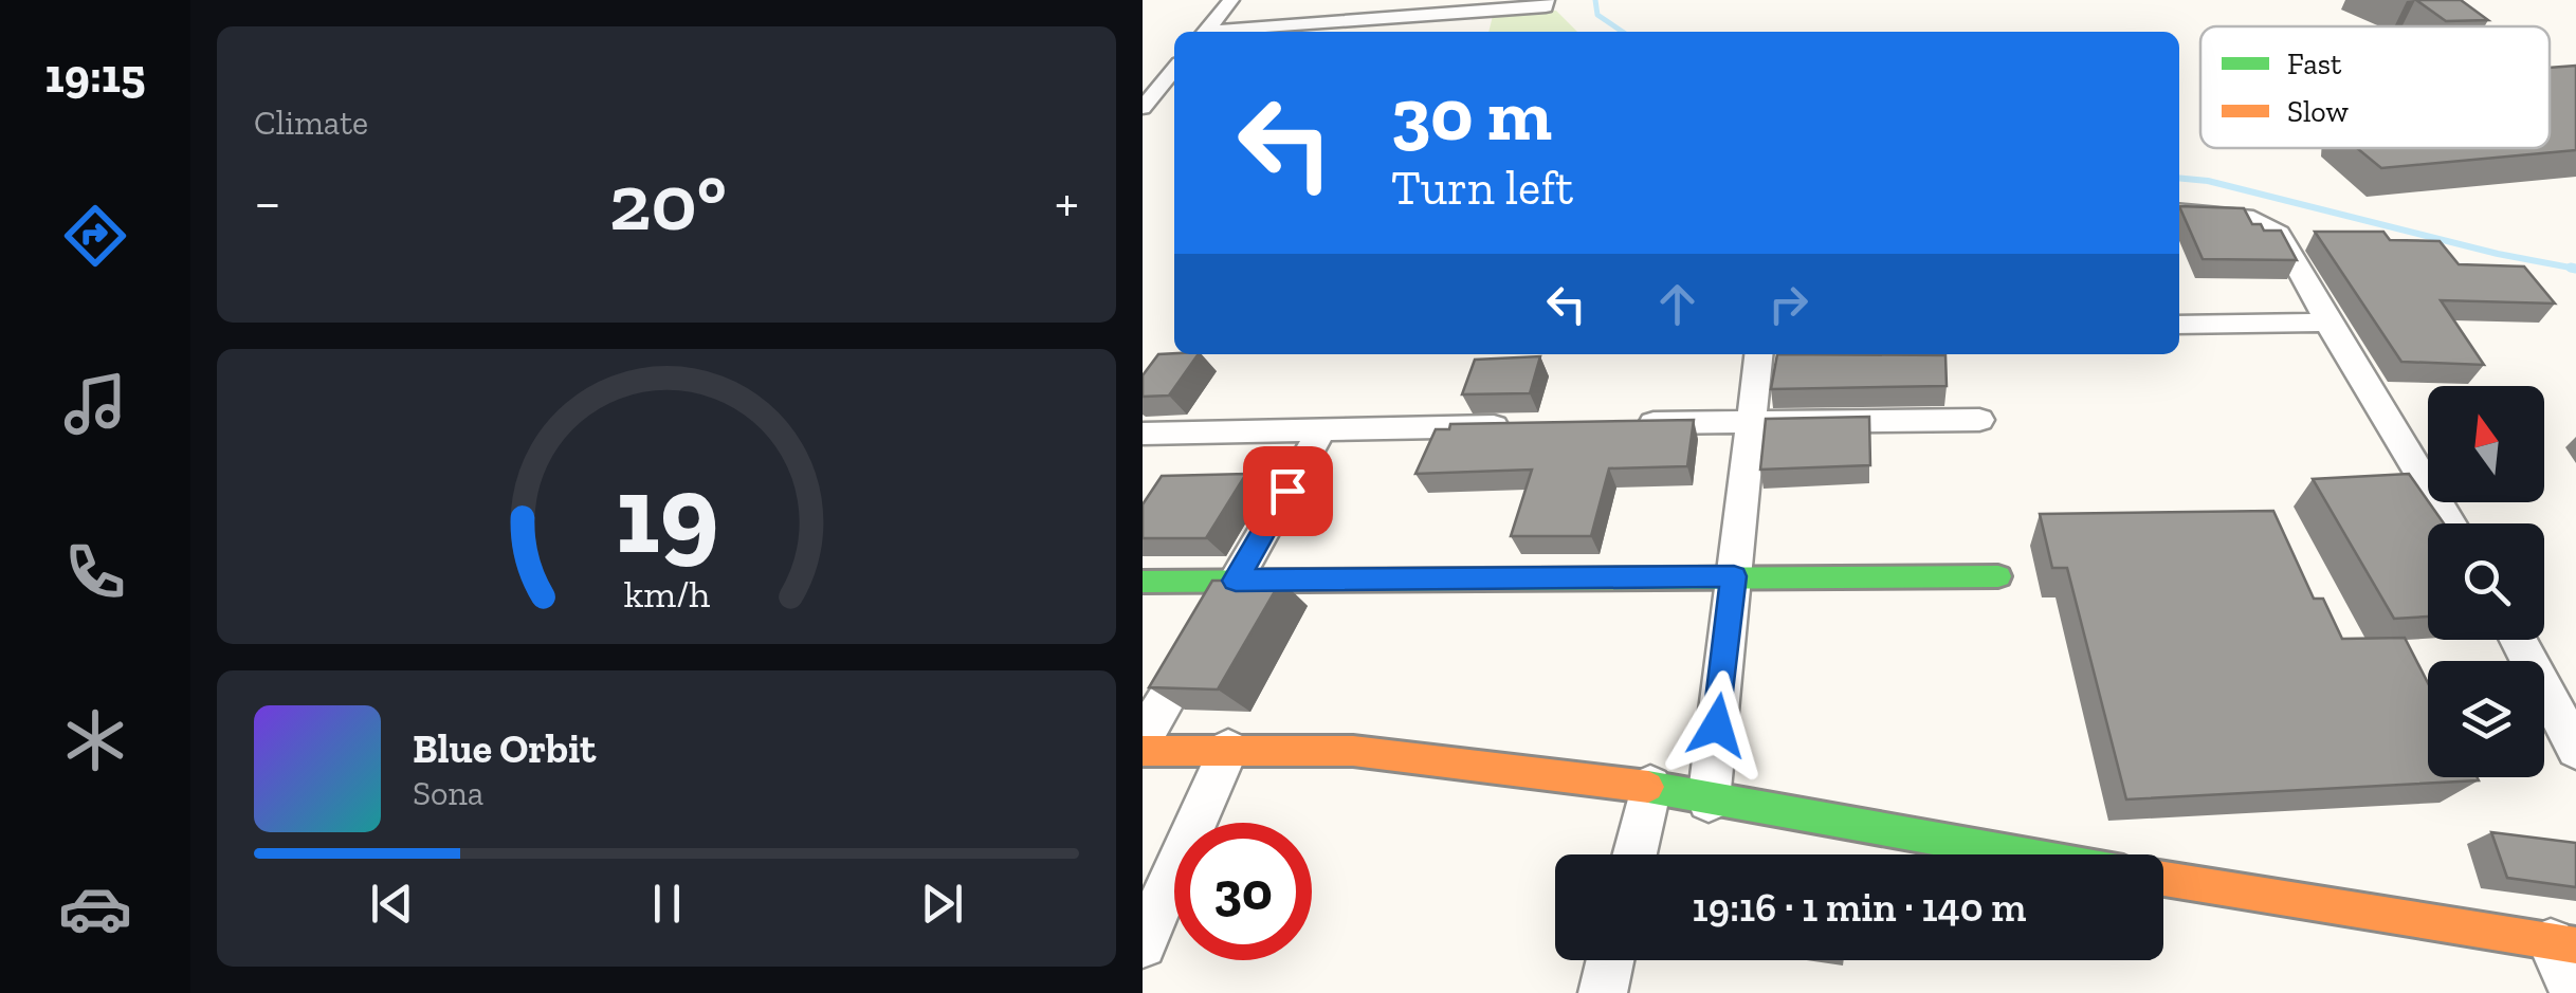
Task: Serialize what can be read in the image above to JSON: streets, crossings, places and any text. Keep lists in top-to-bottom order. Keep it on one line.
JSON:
{"legend":["Fast","Slow"],"north":"top","page":{"tabs":"19:15","tile":"Climate","turn":["30 m","Turn left"],"heat":["−","20°","+"],"song":["Blue Orbit","Sona"],"limit":"30","trip":"19:16 · 1 min · 140 m","gauge":["19","km/h"]}}
